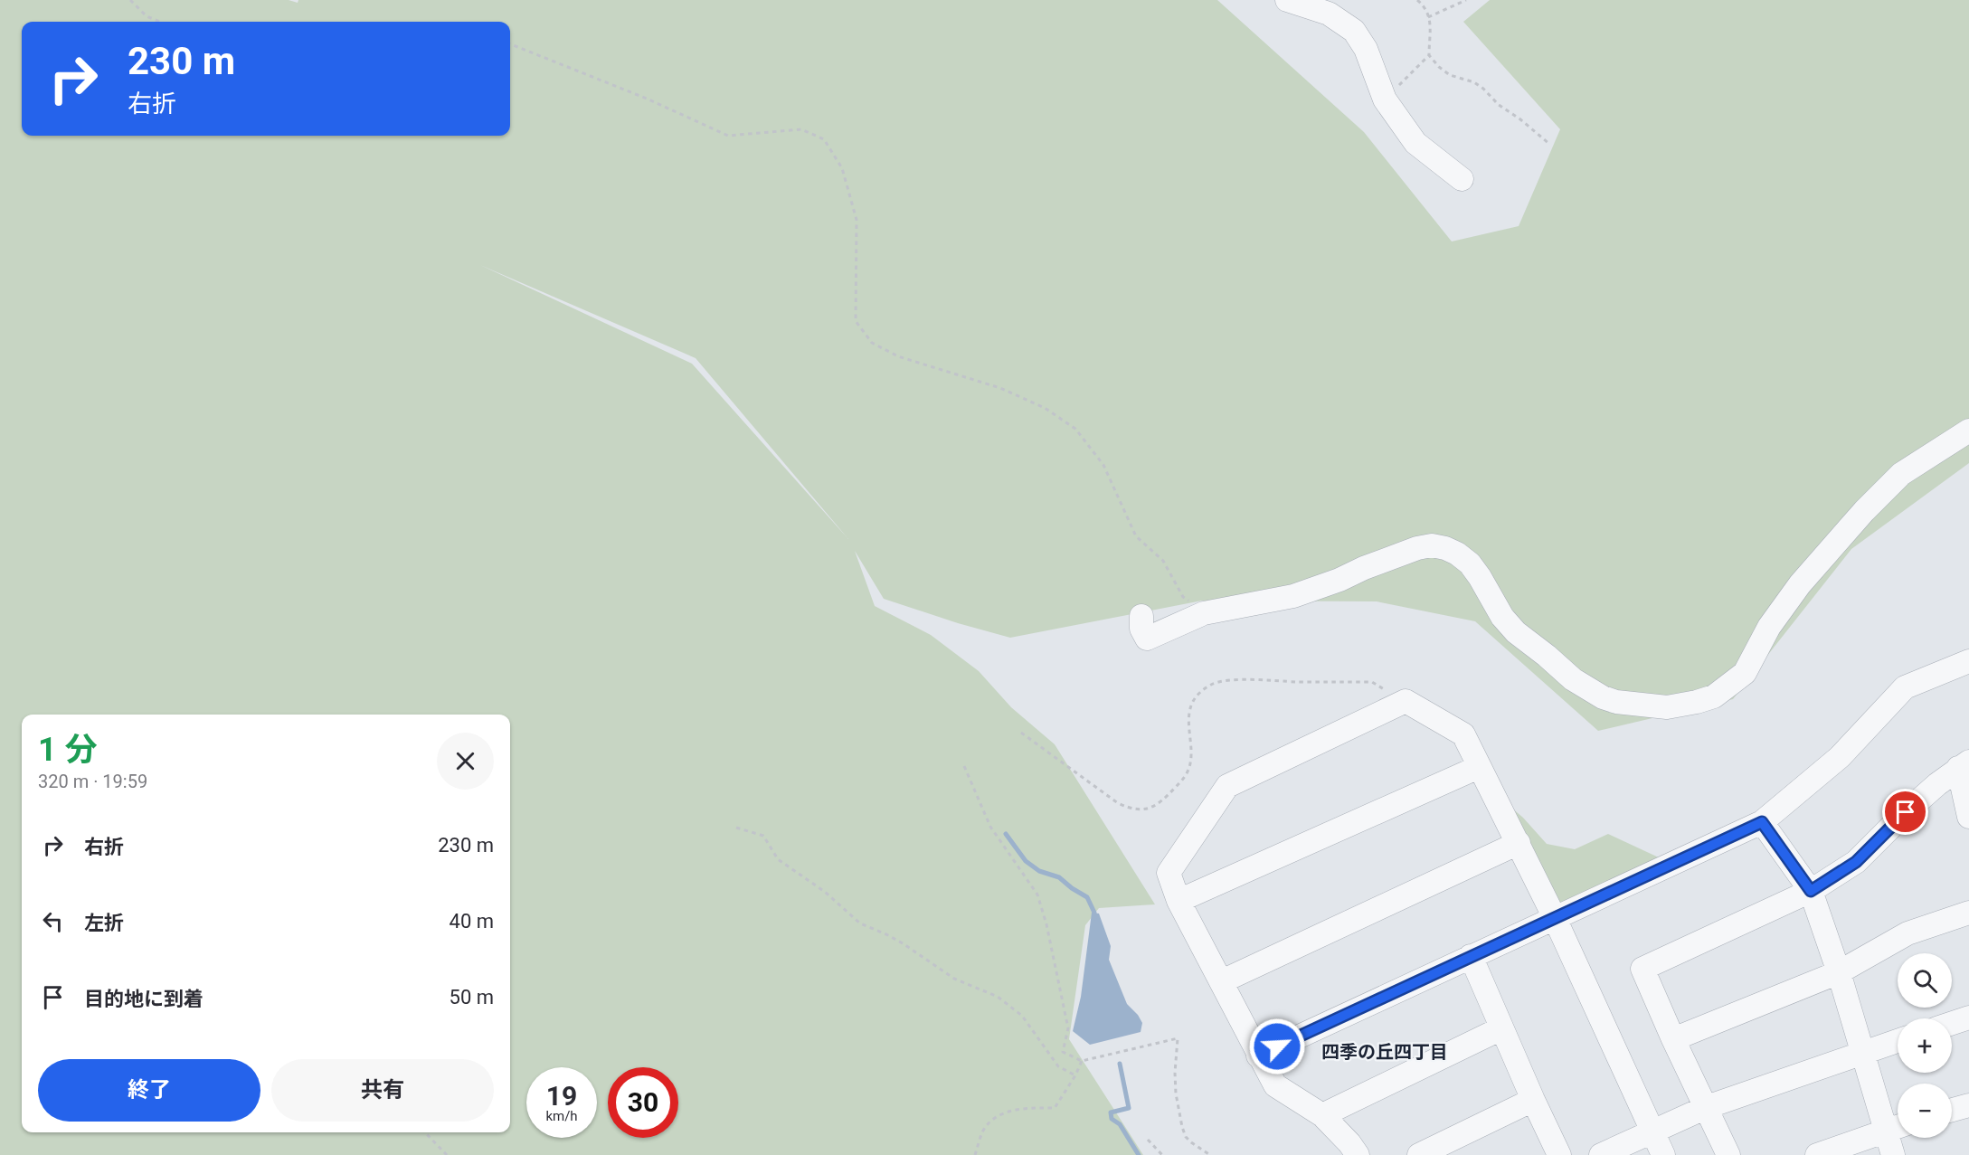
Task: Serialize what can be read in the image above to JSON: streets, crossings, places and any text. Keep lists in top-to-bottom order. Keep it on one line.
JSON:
{"districts":["四季の丘四丁目"],"page":{"turn":["230 m","右折"],"heading":["1 分","320 m · 19:59"],"list":[{"name":"右折","value":"230 m"},{"name":"左折","value":"40 m"},{"name":"目的地に到着","value":"50 m"}],"map_buttons":["+","−"],"buttons":["終了","共有"],"speed":"19 km/h","limit":"30"}}
